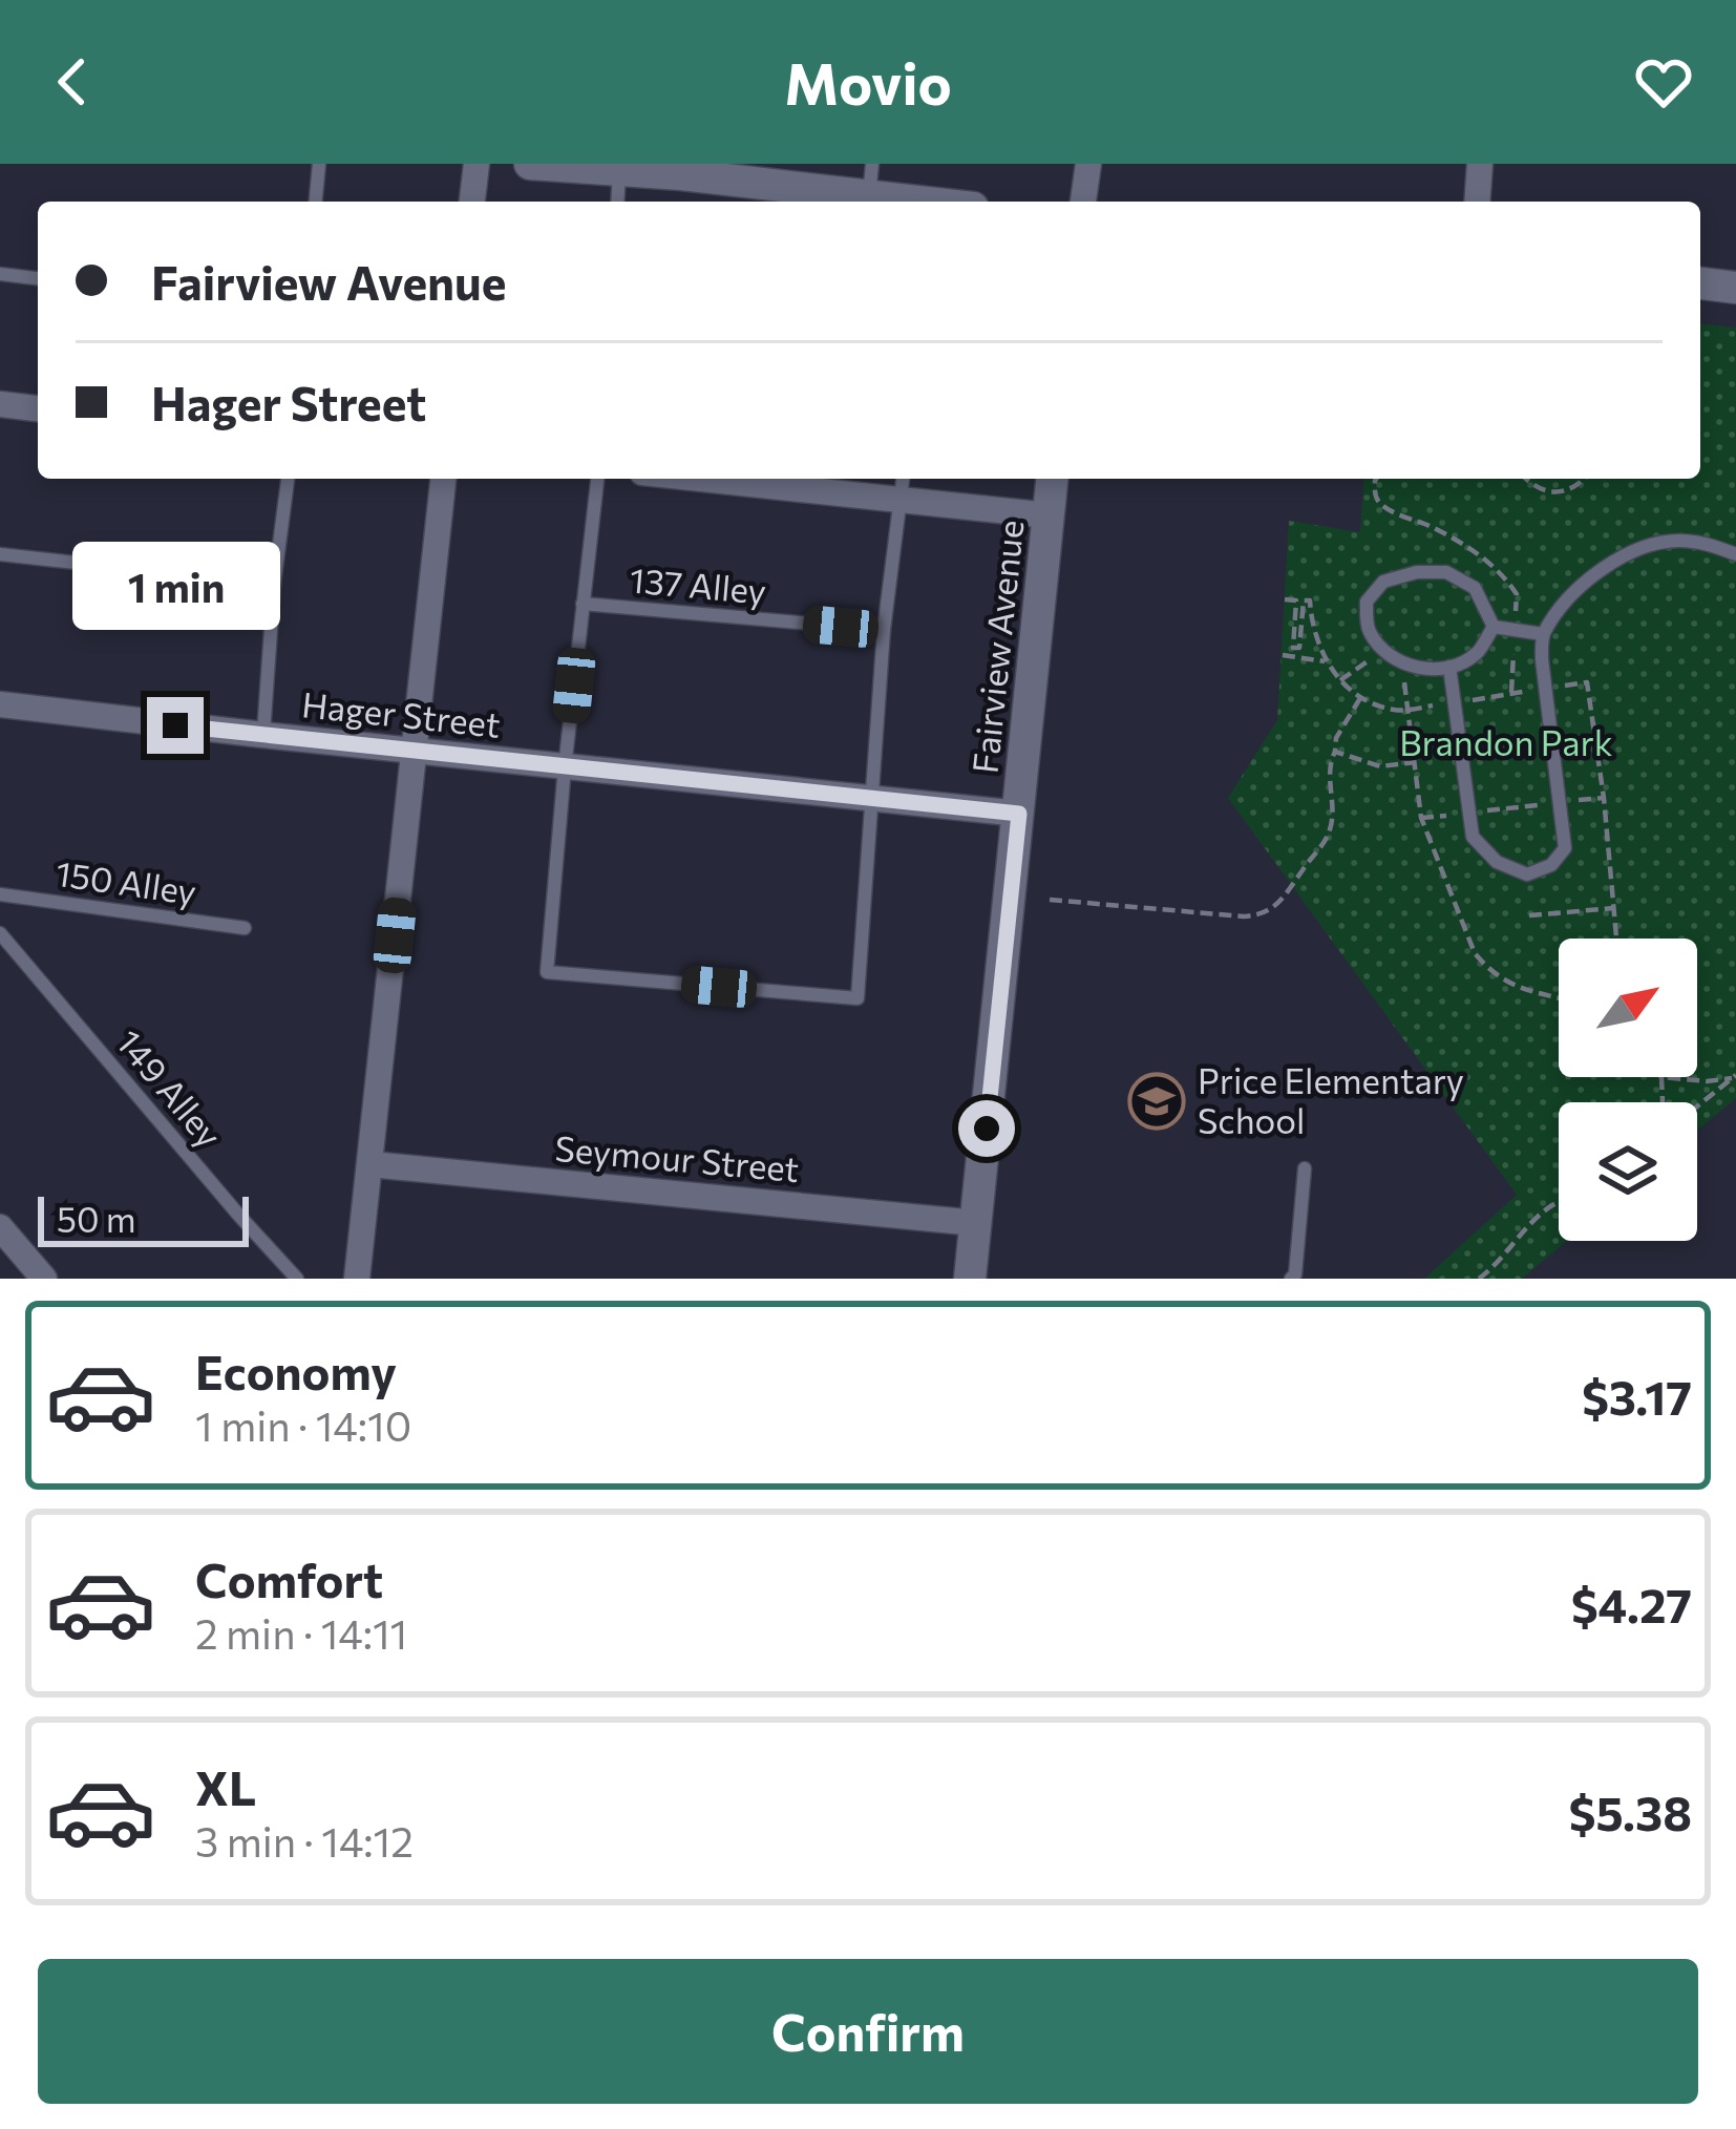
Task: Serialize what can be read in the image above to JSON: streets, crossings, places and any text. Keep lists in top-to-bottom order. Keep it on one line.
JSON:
{"streets":{"street":["Fairview Avenue","Hager Street","Seymour Street"],"lane":["137 Alley","150 Alley","149 Alley"]},"crossings":[["Fairview Avenue","Hager Street"],["Fairview Avenue","Seymour Street"]],"parks":["Brandon Park"],"places":{"school or university":["Price Elementary School"]},"scale_bar":"50 m","north":"top right","page":{"header":"Movio","banner":["Fairview Avenue","Hager Street"],"bubble":"1 min","scale":"50 m","list":[{"name":"Economy","note":"1 min · 14:10","value":"$3.17"},{"name":"Comfort","note":"2 min · 14:11","value":"$4.27"},{"name":"XL","note":"3 min · 14:12","value":"$5.38"}],"buttons":"Confirm"}}
